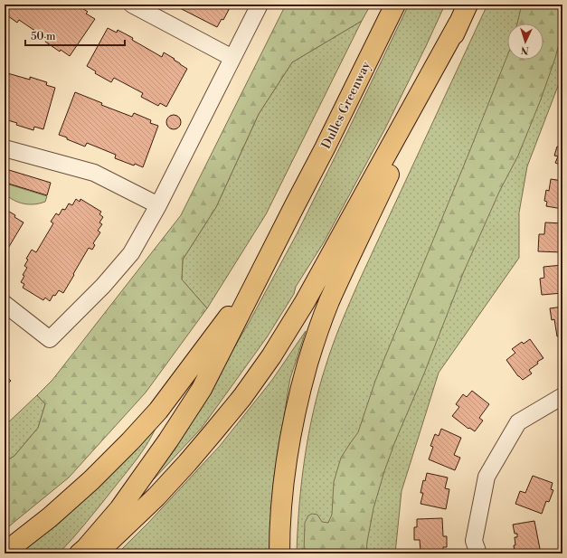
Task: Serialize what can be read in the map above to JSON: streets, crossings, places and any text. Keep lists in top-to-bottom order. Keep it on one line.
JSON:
{"streets":{"highway":["Dulles Greenway"]},"scale_bar":"50 m","north":"bottom"}
